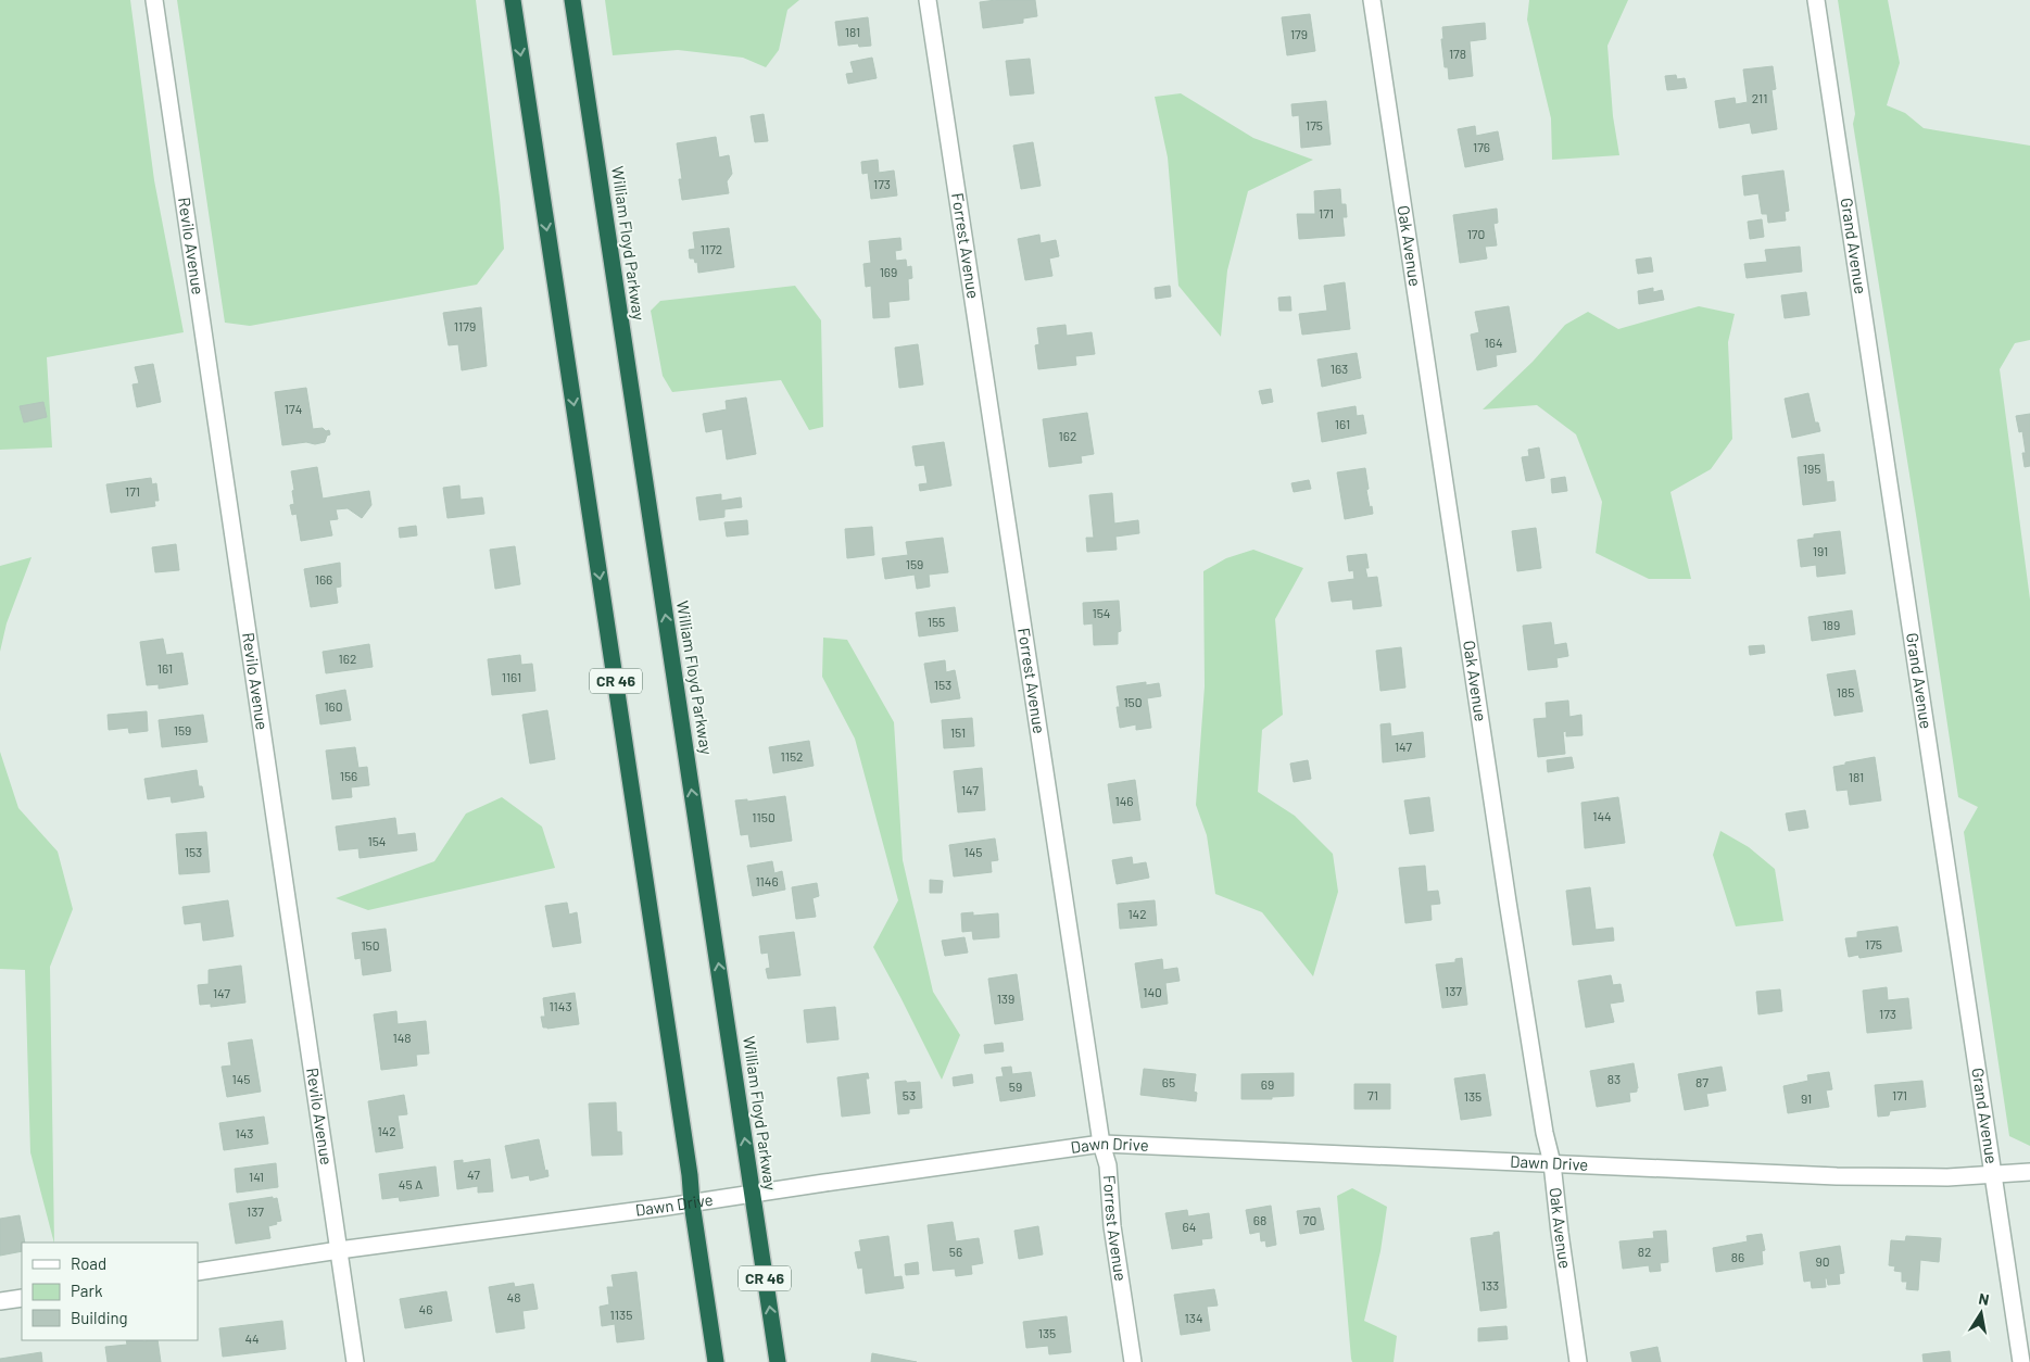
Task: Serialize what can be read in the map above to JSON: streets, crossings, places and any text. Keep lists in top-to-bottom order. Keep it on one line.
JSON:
{"streets":{"highway":["William Floyd Parkway","CR 46"],"street":["Revilo Avenue","Forrest Avenue","Oak Avenue","Grand Avenue","Dawn Drive"]},"crossings":[["William Floyd Parkway","Dawn Drive"],["Revilo Avenue","Dawn Drive"],["Forrest Avenue","Dawn Drive"],["Oak Avenue","Dawn Drive"],["Grand Avenue","Dawn Drive"],["CR 46","Dawn Drive"]],"house_numbers":["181","179","178","211","175","176","173","171","170","1172","169","1179","164","163","174","161","162","195","171","191","159","166","154","155","189","162","161","1161","153","185","150","160","159","151","147","1152","156","181","147","146","144","1150","154","153","145","1146","142","175","150","137","140","147","139","1143","173","148","145","83","65","87","69","59","53","71","171","135","91","142","143","47","141","45 A","137","68","70","64","56","82","86","90","133","48","46","1135","134","135","44"],"legend":["Road","Park","Building"],"north":"top"}
